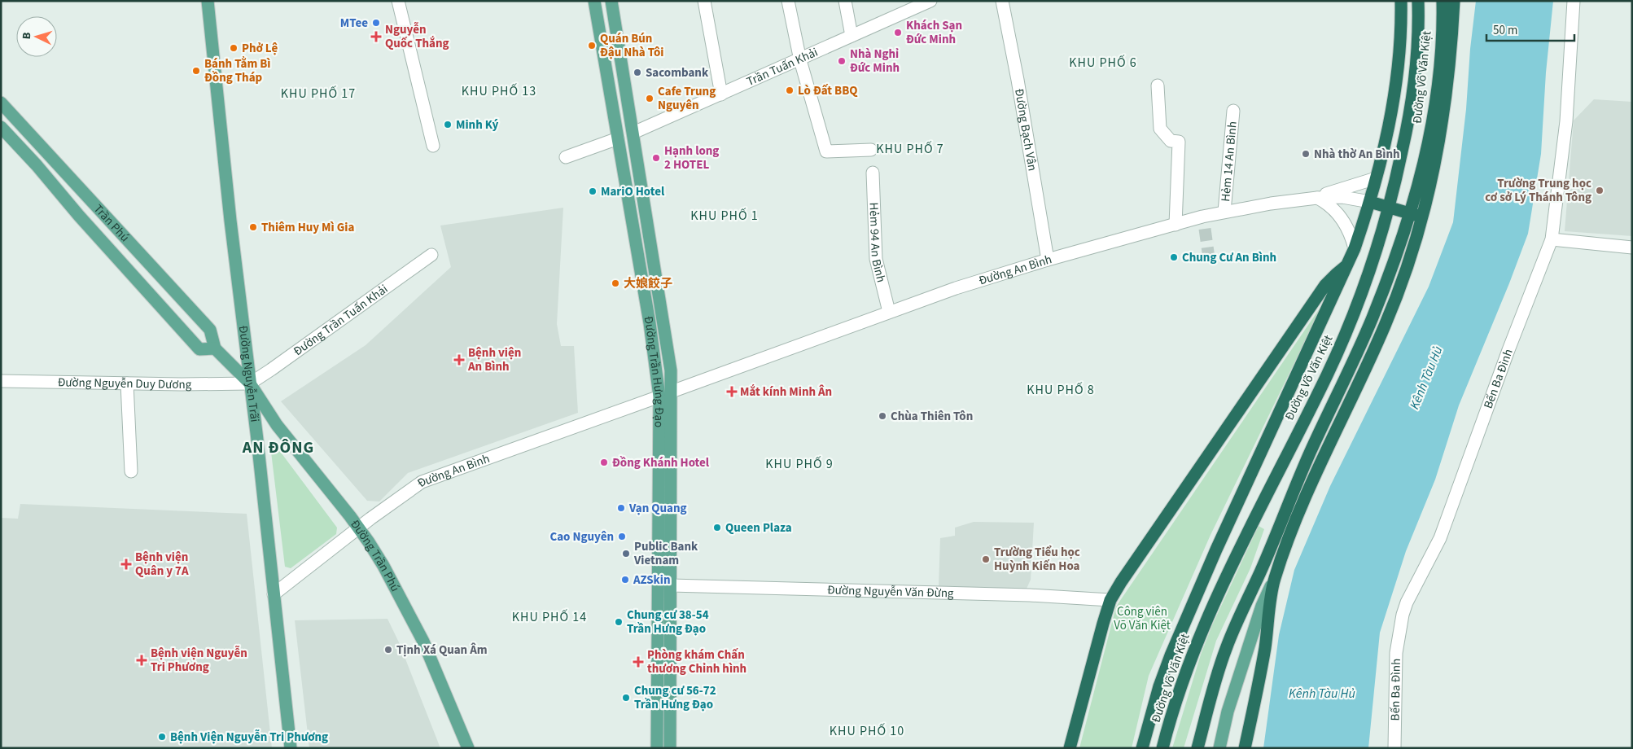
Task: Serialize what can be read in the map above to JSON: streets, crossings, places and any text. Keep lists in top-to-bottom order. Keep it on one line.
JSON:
{"streets":{"highway":["Đường Võ Văn Kiệt"],"main road":["Trần Phú","Đường Trần Hưng Đạo","Đường Nguyễn Trãi","Đường Trần Phú"],"street":["Trần Tuấn Khải","Đường Bạch Vân","Hẻm 14 An Bình","Hẻm 94 An Bình","Đường An Bình","Đường Trần Tuấn Khải","Bến Ba Đình","Đường Nguyễn Duy Dương","Đường Nguyễn Văn Đừng"]},"crossings":[["Trần Tuấn Khải","Đường Trần Hưng Đạo"],["Đường Võ Văn Kiệt","Đường An Bình"],["Đường Võ Văn Kiệt","Đường Nguyễn Văn Đừng"],["Đường Bạch Vân","Đường An Bình"],["Hẻm 14 An Bình","Đường An Bình"],["Trần Phú","Đường Trần Tuấn Khải"],["Trần Phú","Đường Nguyễn Trãi"],["Trần Phú","Đường Nguyễn Duy Dương"],["Trần Phú","Đường Trần Phú"],["Hẻm 94 An Bình","Đường An Bình"],["Đường An Bình","Đường Trần Hưng Đạo"],["Đường An Bình","Đường Nguyễn Trãi"],["Đường An Bình","Đường Trần Phú"],["Đường Trần Tuấn Khải","Đường Nguyễn Trãi"],["Đường Trần Tuấn Khải","Đường Nguyễn Duy Dương"],["Đường Trần Tuấn Khải","Đường Trần Phú"],["Đường Trần Hưng Đạo","Đường Nguyễn Văn Đừng"],["Đường Nguyễn Trãi","Đường Nguyễn Duy Dương"],["Đường Nguyễn Trãi","Đường Trần Phú"],["Đường Nguyễn Duy Dương","Đường Trần Phú"]],"districts":["KHU PHỐ 6","KHU PHỐ 13","KHU PHỐ 17","KHU PHỐ 7","KHU PHỐ 1","KHU PHỐ 8","AN ĐÔNG","KHU PHỐ 9","KHU PHỐ 14","KHU PHỐ 10"],"water":["Kênh Tàu Hủ"],"parks":["Công viên Võ Văn Kiệt"],"places":{"other":["MTee","Khách Sạn Đức Minh","Quán Bún Đậu Nhà Tôi","Phở Lệ","Nhà Nghỉ Đức Minh","Bánh Tằm Bì Đồng Tháp","Sacombank","Lò Đất BBQ","Cafe Trung Nguyên","Minh Ký","Nhà thờ An Bình","Hạnh long 2 HOTEL","Trường Trung học cơ sở Lý Thánh Tông","MariO Hotel","Thiêm Huy Mì Gia","Chung Cư An Bình","大娘餃子","Chùa Thiên Tôn","Đồng Khánh Hotel","Vạn Quang","Queen Plaza","Cao Nguyên","Public Bank Vietnam","Trường Tiểu học Huỳnh Kiến Hoa","AZSkin","Chung cư 38-54 Trần Hưng Đạo","Tịnh Xá Quan Âm","Chung cư 56-72 Trần Hưng Đạo","Bệnh Viện Nguyễn Tri Phương"],"health":["Nguyễn Quốc Thắng","Bệnh viện An Bình","Mắt kính Minh Ân","Bệnh viện Quân y 7A","Bệnh viện Nguyễn Tri Phương","Phòng khám Chấn thương Chỉnh hình"]},"scale_bar":"50 m","north":"left"}
